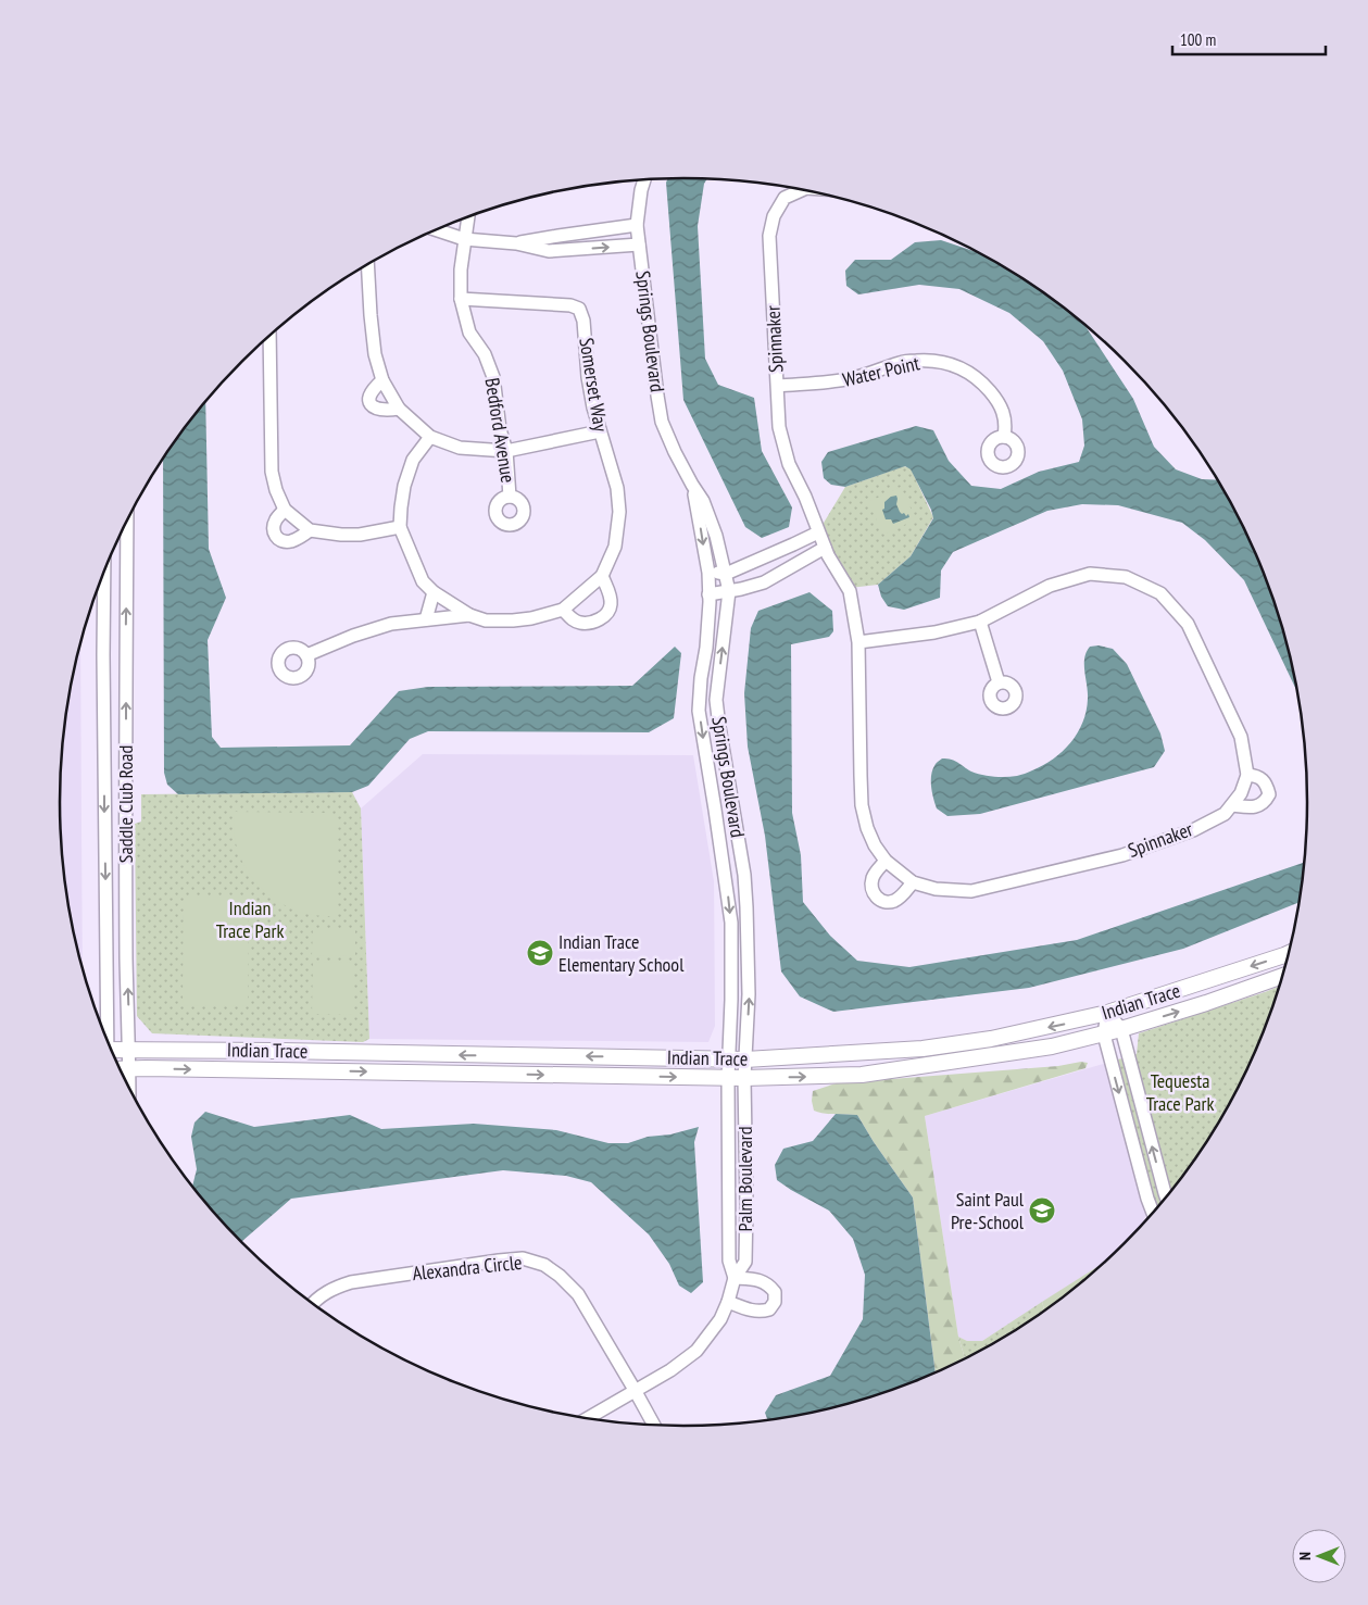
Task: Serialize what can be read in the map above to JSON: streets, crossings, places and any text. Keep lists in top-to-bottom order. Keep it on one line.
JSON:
{"streets":{"main road":["Indian Trace"],"street":["Springs Boulevard","Spinnaker","Water Point","Somerset Way","Bedford Avenue","Saddle Club Road","Palm Boulevard","Alexandra Circle"]},"crossings":[["Springs Boulevard","Indian Trace"],["Springs Boulevard","Palm Boulevard"],["Spinnaker","Water Point"],["Somerset Way","Bedford Avenue"],["Saddle Club Road","Indian Trace"],["Indian Trace","Palm Boulevard"],["Palm Boulevard","Alexandra Circle"]],"parks":["Indian Trace Park","Tequesta Trace Park"],"places":{"school or university":["Indian Trace Elementary School","Saint Paul Pre-School"]},"scale_bar":"100 m","north":"left"}
